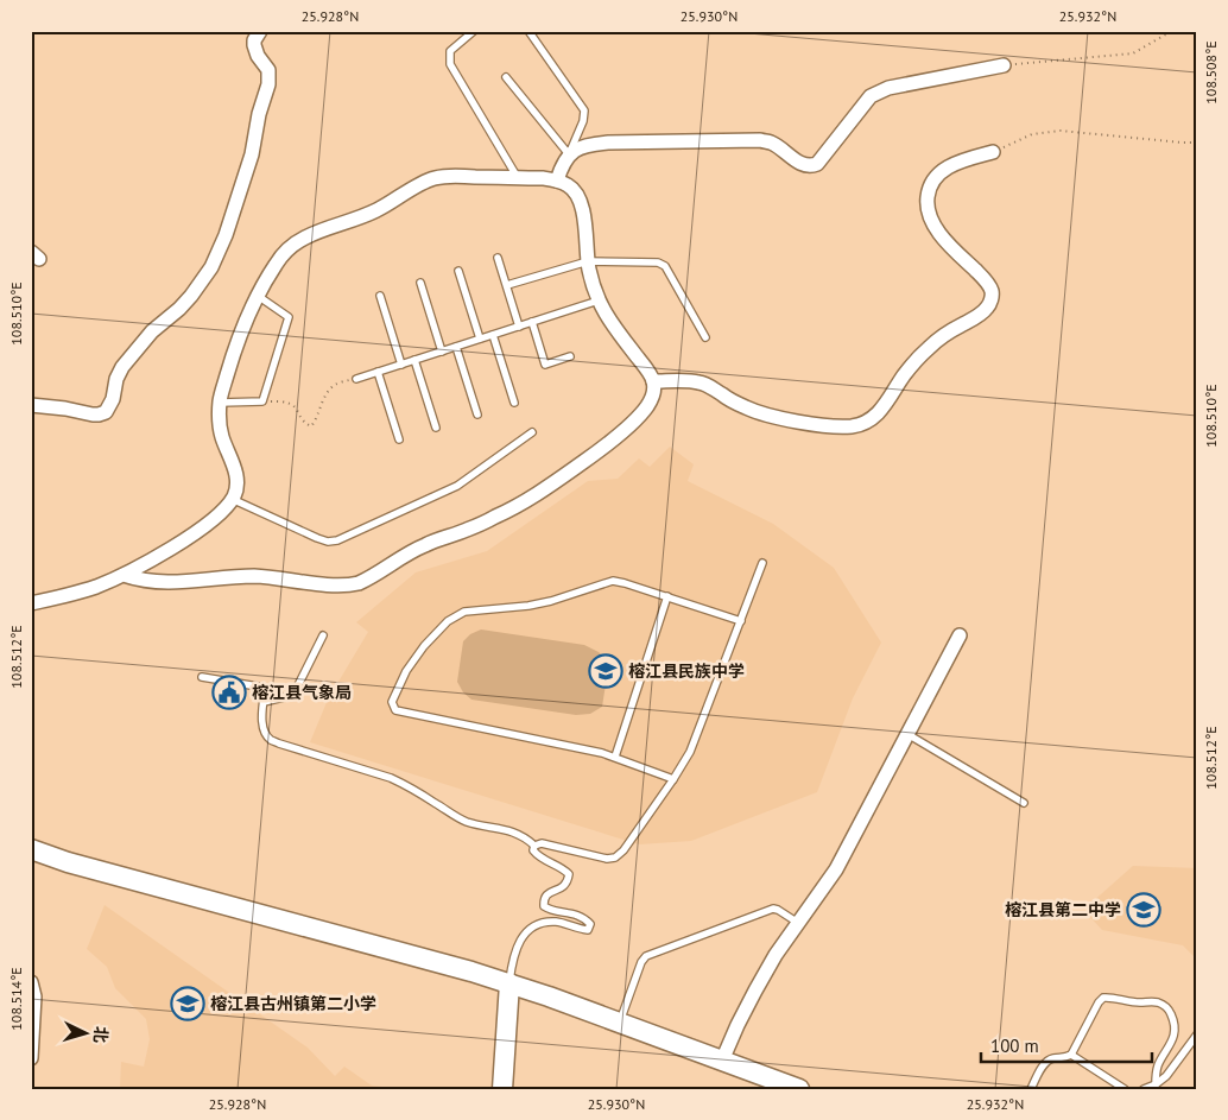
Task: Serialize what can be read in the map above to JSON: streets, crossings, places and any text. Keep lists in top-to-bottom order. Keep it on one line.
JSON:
{"places":{"school or university":["榕江县民族中学","榕江县第二中学","榕江县古州镇第二小学"],"public building":["榕江县气象局"]},"scale_bar":"100 m","north":"right","coordinates":["25.928°N","25.930°N","25.932°N","108.508°E","108.510°E","108.512°E","108.514°E"]}
